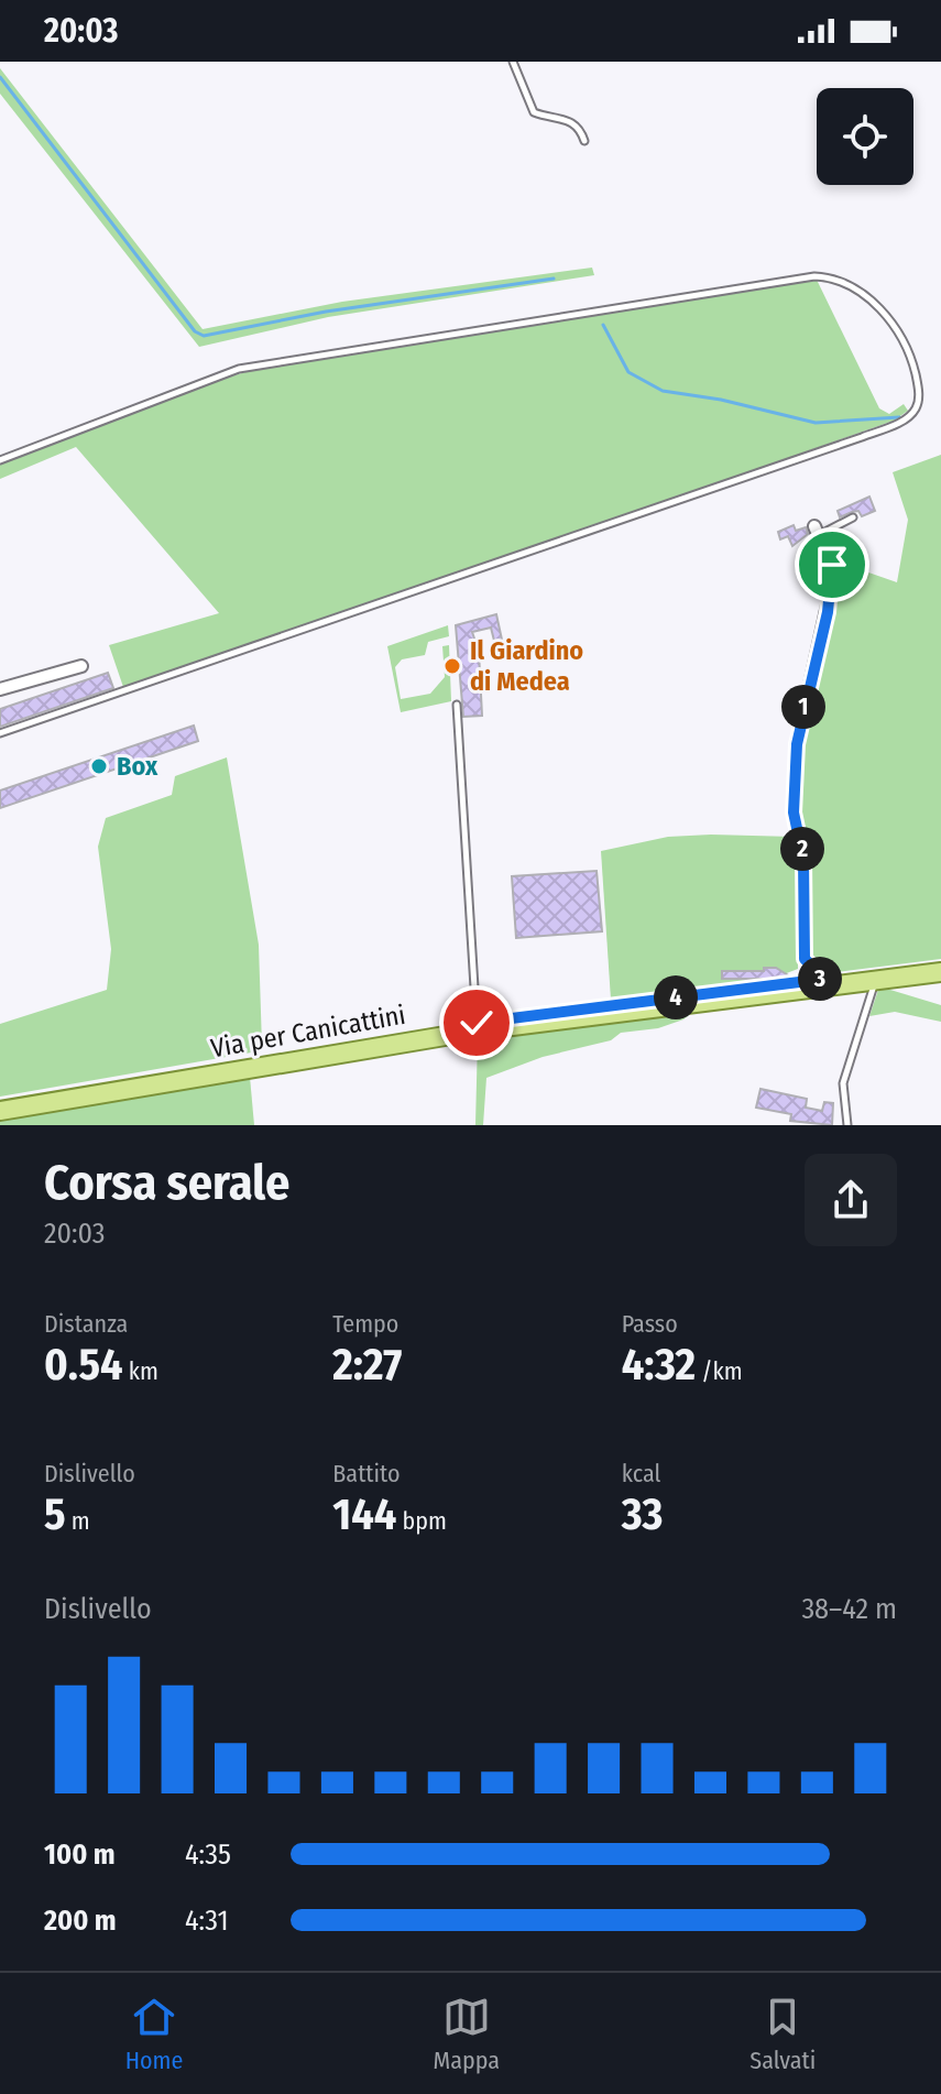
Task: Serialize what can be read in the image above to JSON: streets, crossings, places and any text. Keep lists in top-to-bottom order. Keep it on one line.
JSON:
{"streets":{"main road":["Via per Canicattini"]},"places":["Il Giardino di Medea","Box"],"page":{"status":"20:03","pins":["1","2","3","4"],"heading":["Corsa serale","20:03"],"stats":[["Distanza","0.54 km"],["Tempo","2:27"],["Passo","4:32 /km"],["Dislivello","5 m"],["Battito","144 bpm"],["kcal","33"]],"chart":["Dislivello","38–42 m"],"list":[{"name":"100 m","note":"4:35"},{"name":"200 m","note":"4:31"}],"tabs":["Home","Mappa","Salvati"]}}
